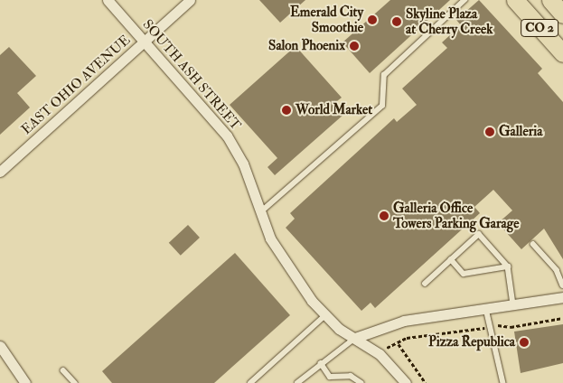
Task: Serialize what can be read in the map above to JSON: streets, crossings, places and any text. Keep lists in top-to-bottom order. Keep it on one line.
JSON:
{"streets":{"main road":["CO 2"],"street":["SOUTH ASH STREET","EAST OHIO AVENUE"]},"crossings":[["SOUTH ASH STREET","EAST OHIO AVENUE"]],"places":["Emerald City Smoothie","Skyline Plaza at Cherry Creek","Salon Phoenix","World Market","Galleria","Galleria Office Towers Parking Garage","Pizza Republica"]}
